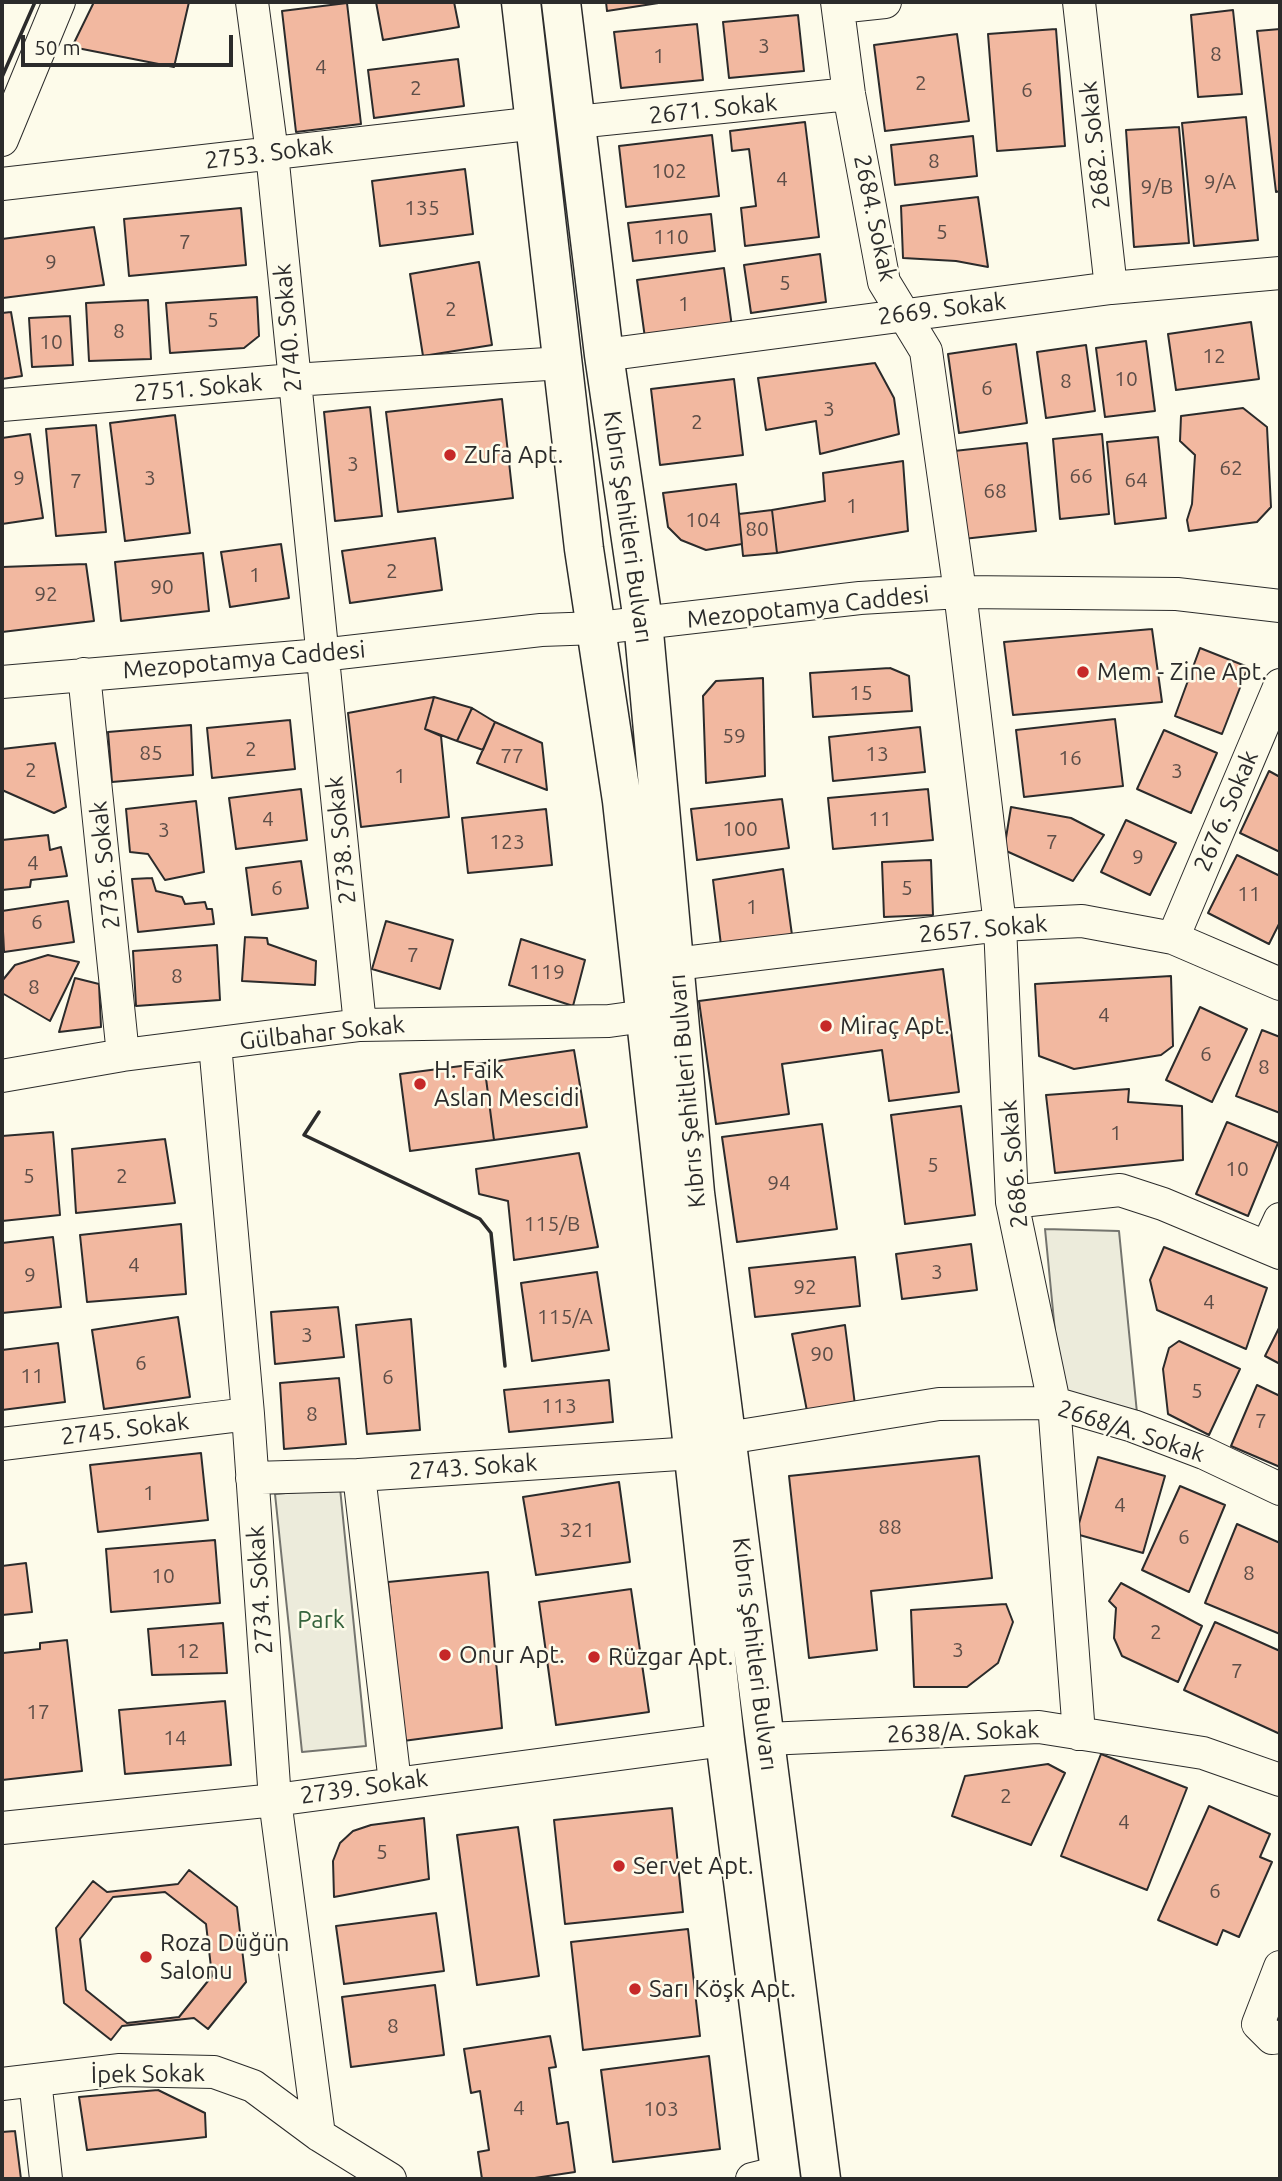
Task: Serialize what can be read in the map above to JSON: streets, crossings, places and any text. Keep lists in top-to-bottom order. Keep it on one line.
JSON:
{"streets":{"main road":["Kıbrıs Şehitleri Bulvarı"],"street":["2671. Sokak","2682. Sokak","2753. Sokak","2684. Sokak","2669. Sokak","2740. Sokak","2751. Sokak","Mezopotamya Caddesi","2676. Sokak","2738. Sokak","2736. Sokak","2657. Sokak","Gülbahar Sokak","2686. Sokak","2745. Sokak","2668/A. Sokak","2743. Sokak","2734. Sokak","2638/A. Sokak","2739. Sokak","İpek Sokak"]},"crossings":[["2671. Sokak","2684. Sokak"],["2671. Sokak","Kıbrıs Şehitleri Bulvarı"],["2682. Sokak","2669. Sokak"],["2753. Sokak","2740. Sokak"],["2753. Sokak","Kıbrıs Şehitleri Bulvarı"],["2684. Sokak","2669. Sokak"],["2684. Sokak","Mezopotamya Caddesi"],["2684. Sokak","2686. Sokak"],["2669. Sokak","Kıbrıs Şehitleri Bulvarı"],["2740. Sokak","2751. Sokak"],["2740. Sokak","Mezopotamya Caddesi"],["2740. Sokak","2738. Sokak"],["2751. Sokak","Kıbrıs Şehitleri Bulvarı"],["Kıbrıs Şehitleri Bulvarı","Mezopotamya Caddesi"],["Kıbrıs Şehitleri Bulvarı","2657. Sokak"],["Kıbrıs Şehitleri Bulvarı","Gülbahar Sokak"],["Kıbrıs Şehitleri Bulvarı","2668/A. Sokak"],["Kıbrıs Şehitleri Bulvarı","2743. Sokak"],["Kıbrıs Şehitleri Bulvarı","2638/A. Sokak"],["Kıbrıs Şehitleri Bulvarı","2739. Sokak"],["Mezopotamya Caddesi","2738. Sokak"],["Mezopotamya Caddesi","2736. Sokak"],["Mezopotamya Caddesi","2686. Sokak"],["2676. Sokak","2657. Sokak"],["2738. Sokak","Gülbahar Sokak"],["2736. Sokak","Gülbahar Sokak"],["2657. Sokak","2686. Sokak"],["Gülbahar Sokak","2734. Sokak"],["2686. Sokak","2668/A. Sokak"],["2686. Sokak","2638/A. Sokak"],["2745. Sokak","2734. Sokak"],["2668/A. Sokak","2743. Sokak"],["2743. Sokak","2734. Sokak"],["2734. Sokak","2739. Sokak"],["2734. Sokak","İpek Sokak"]],"parks":["Park"],"places":["Zufa Apt.","Mem - Zine Apt.","Miraç Apt.","H. Faik Aslan Mescidi","Onur Apt.","Rüzgar Apt.","Servet Apt.","Roza Düğün Salonu","Sarı Köşk Apt."],"house_numbers":["3","8","1","4","2","2","6","8","102","4","9/A","9/B","135","5","110","7","9","5","1","2","5","8","10","12","10","8","6","3","2","3","62","66","9","3","64","7","68","1","104","80","2","1","90","92","15","59","2","85","13","77","16","2","3","1","4","11","100","3","123","7","9","4","6","5","11","1","6","7","119","8","8","4","6","8","1","5","10","5","2","94","115/B","4","3","9","92","4","115/A","3","90","6","11","6","5","113","8","7","1","4","88","321","6","8","10","2","3","12","7","17","14","2","4","5","6","8","4","103"],"scale_bar":"50 m"}
